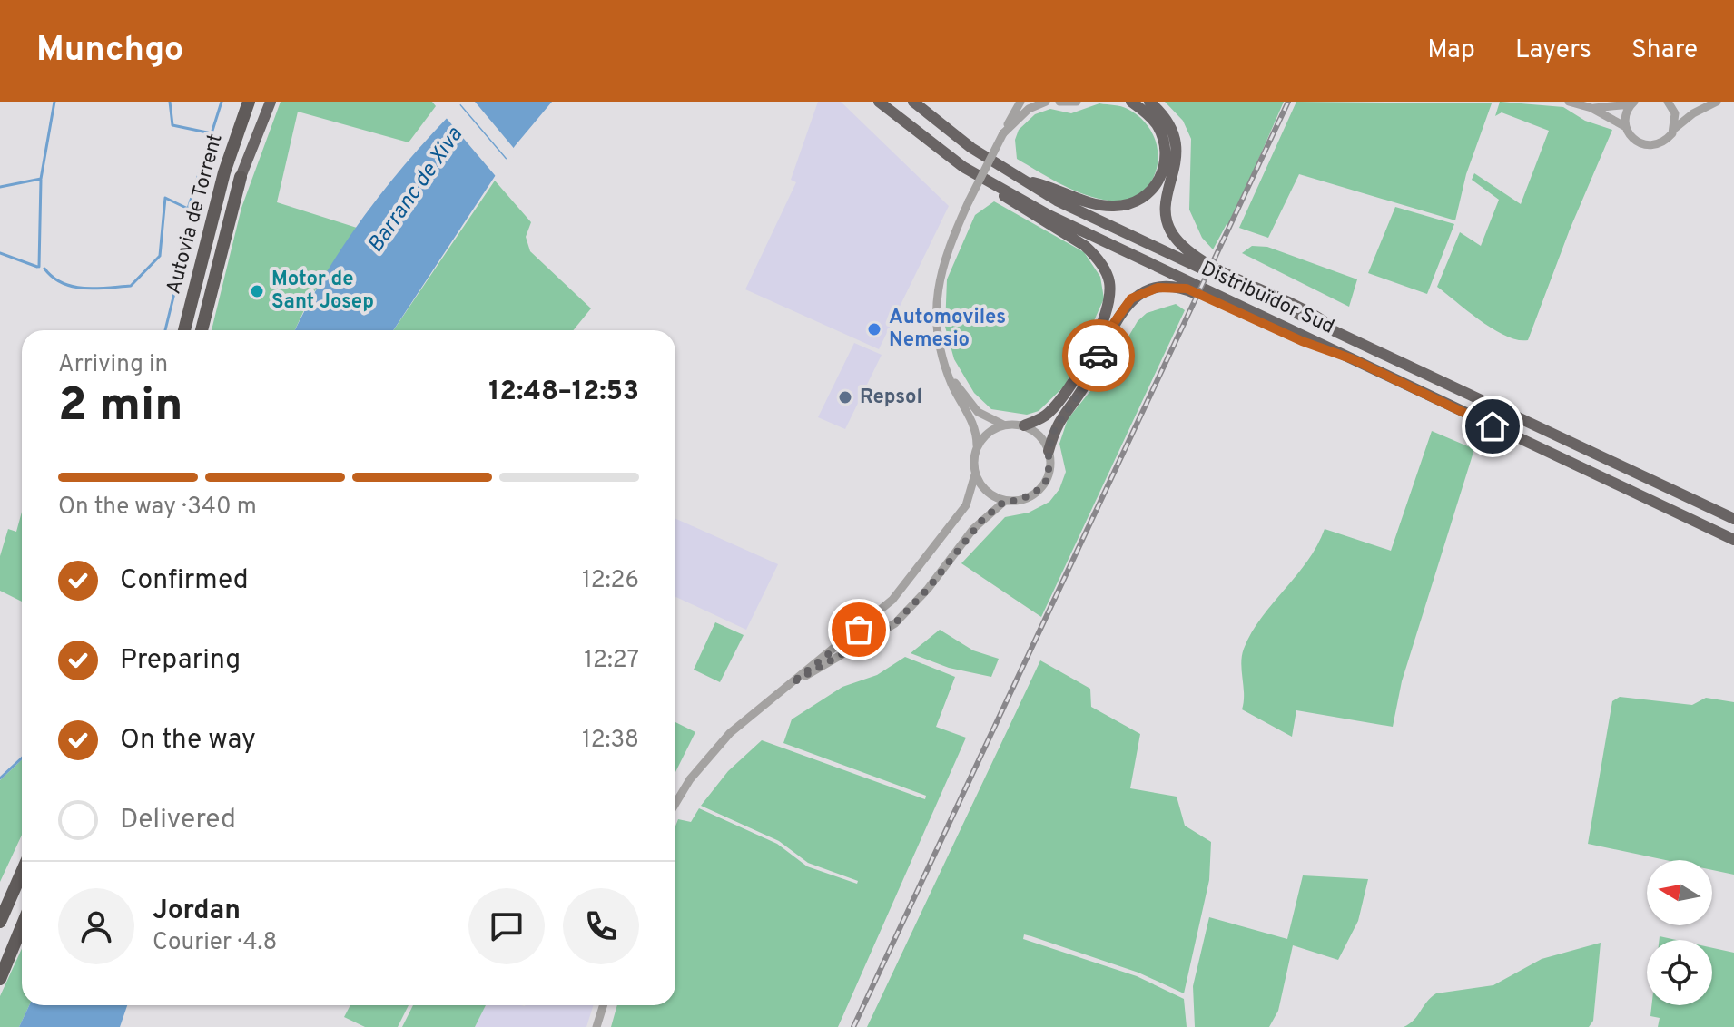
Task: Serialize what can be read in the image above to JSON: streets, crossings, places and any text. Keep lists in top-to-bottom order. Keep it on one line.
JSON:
{"streets":{"highway":["Autovia de Torrent","Distribuïdor Sud"]},"water":["Barranc de Xiva"],"places":["Motor de Sant Josep","Automoviles Nemesio","Repsol"],"north":"left","page":{"header":"Munchgo","nav":["Map","Layers","Share"],"heading":["2 min","Arriving in","12:48–12:53"],"panel":["Jordan","Courier · 4.8"],"bar":"On the way · 340 m","list":[["Confirmed","12:26"],["Preparing","12:27"],["On the way","12:38"],"Delivered"]}}
